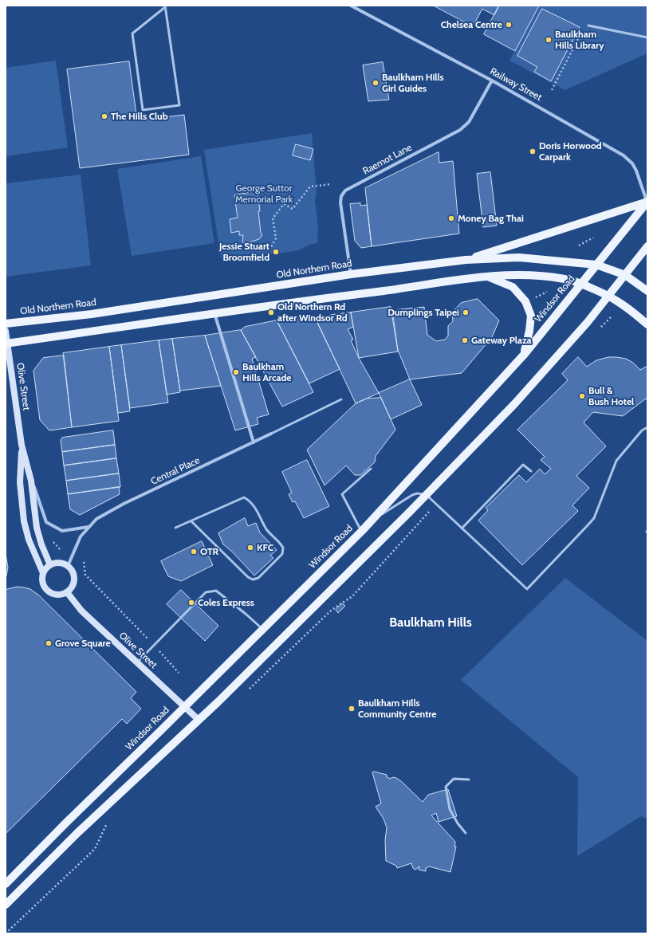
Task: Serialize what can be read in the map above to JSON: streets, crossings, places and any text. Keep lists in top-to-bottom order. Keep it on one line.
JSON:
{"streets":{"main road":["Old Northern Road","Windsor Road"],"street":["Railway Street","Raemot Lane","Olive Street","Central Place"]},"crossings":[["Railway Street","Raemot Lane"],["Railway Street","Windsor Road"],["Raemot Lane","Old Northern Road"],["Old Northern Road","Windsor Road"],["Windsor Road","Olive Street"],["Olive Street","Central Place"]],"districts":["Baulkham Hills"],"parks":["George Suttor Memorial Park"],"places":["Chelsea Centre","Baulkham Hills Library","Baulkham Hills Girl Guides","The Hills Club","Doris Horwood Carpark","Money Bag Thai","Jessie Stuart Broomfield","Old Northern Rd after Windsor Rd","Dumplings Taipei","Gateway Plaza","Baulkham Hills Arcade","Bull & Bush Hotel","KFC","OTR","Coles Express","Grove Square","Baulkham Hills Community Centre"]}
